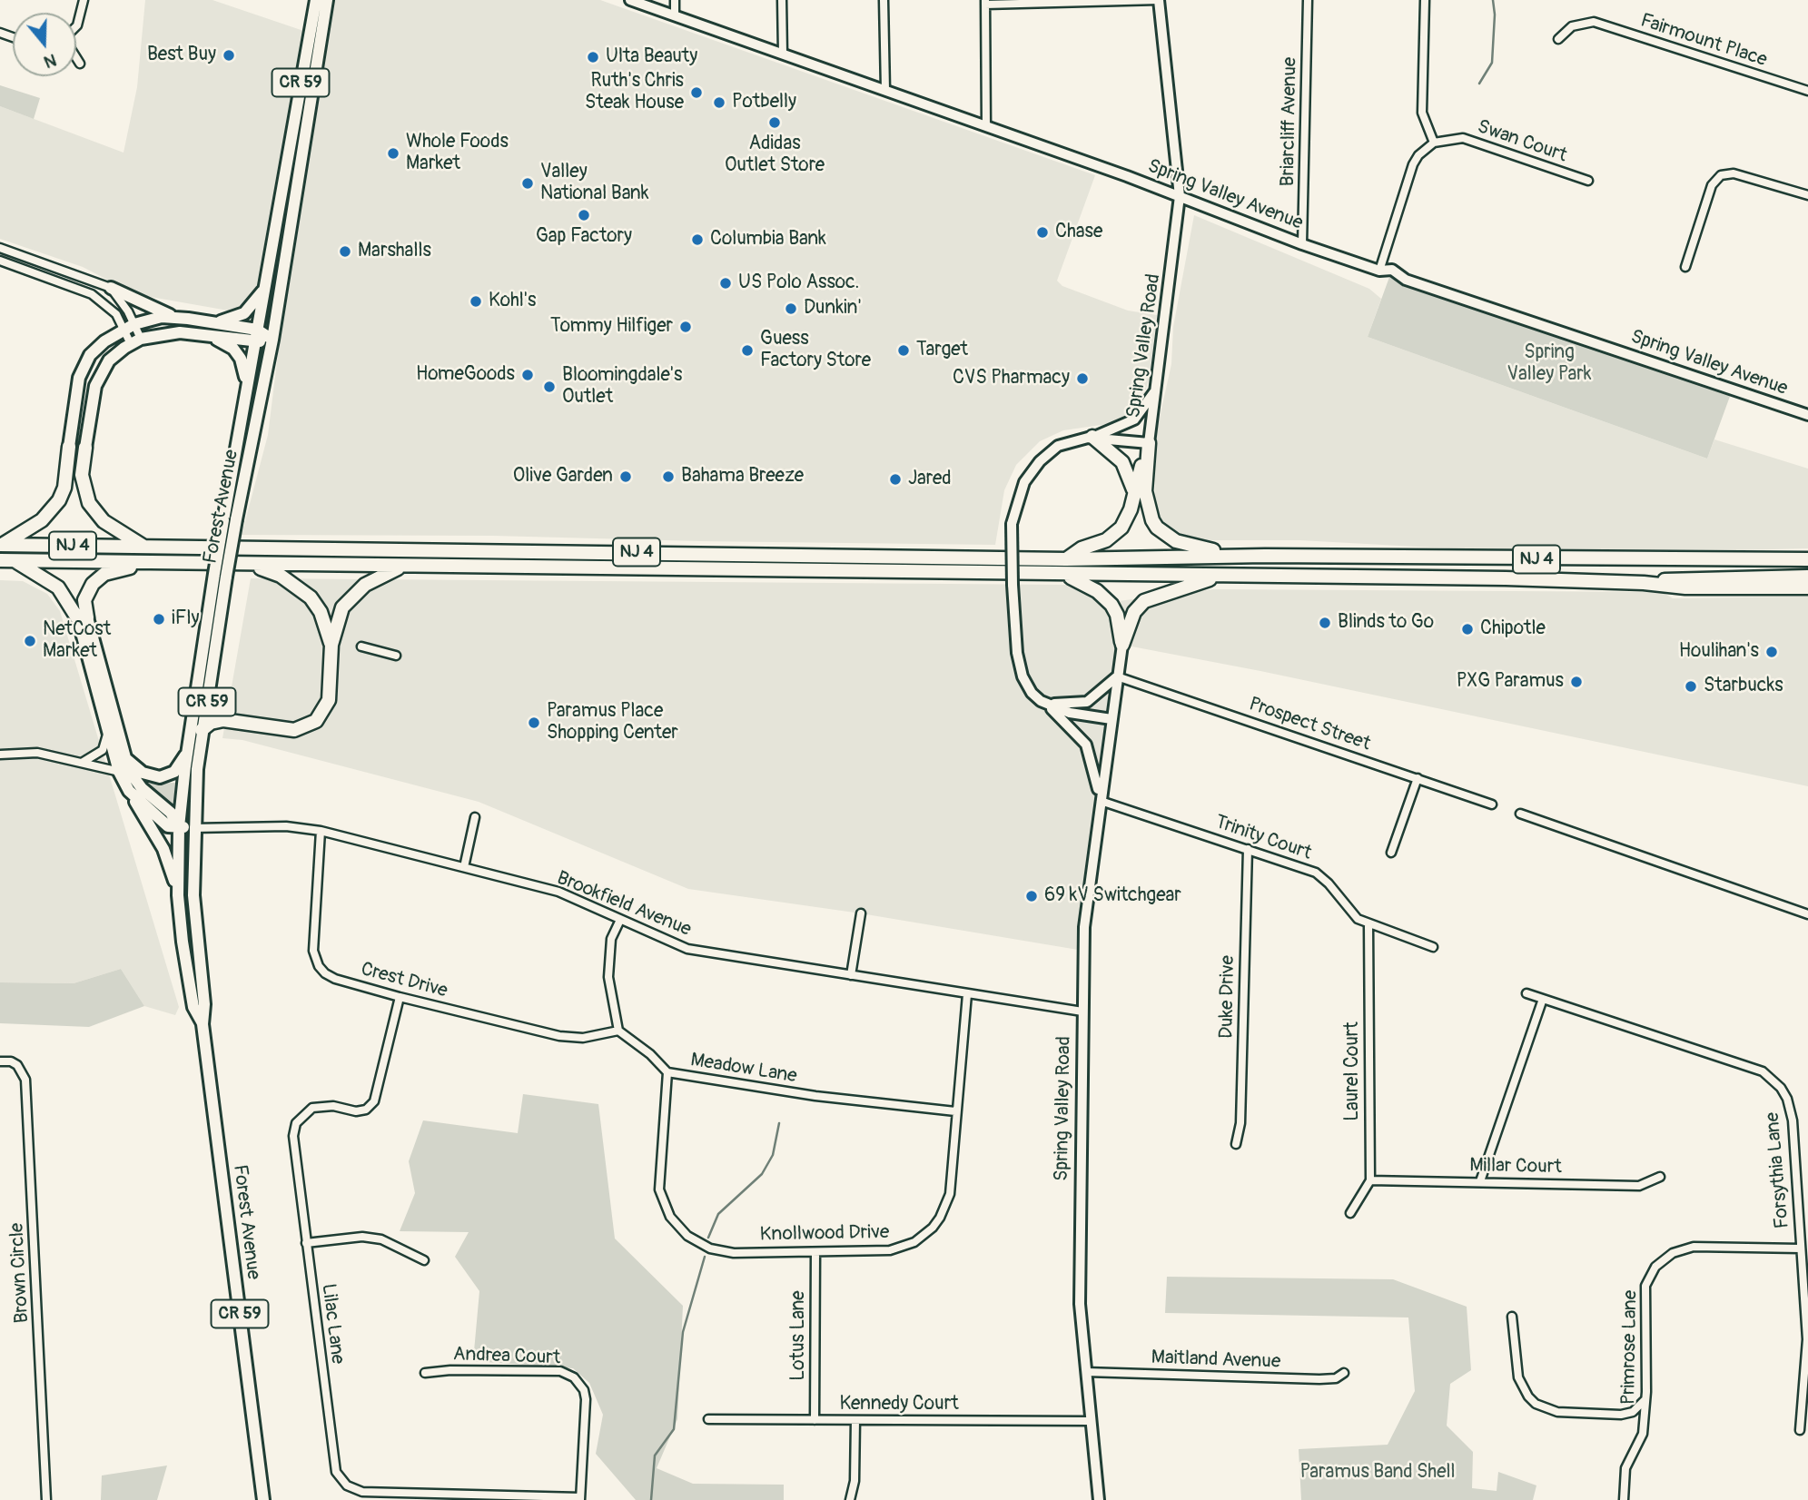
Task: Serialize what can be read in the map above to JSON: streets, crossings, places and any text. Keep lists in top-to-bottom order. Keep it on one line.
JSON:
{"streets":{"highway":["NJ 4"],"main road":["CR 59","Forest Avenue"],"street":["Fairmount Place","Briarcliff Avenue","Swan Court","Spring Valley Avenue","Spring Valley Road","Prospect Street","Trinity Court","Brookfield Avenue","Crest Drive","Duke Drive","Meadow Lane","Laurel Court","Millar Court","Forsythia Lane","Knollwood Drive","Brown Circle","Lilac Lane","Lotus Lane","Primrose Lane","Andrea Court","Maitland Avenue","Kennedy Court"]},"crossings":[["Briarcliff Avenue","Spring Valley Avenue"],["Spring Valley Avenue","Spring Valley Road"],["Spring Valley Road","Prospect Street"],["Spring Valley Road","Trinity Court"],["Spring Valley Road","Brookfield Avenue"],["Spring Valley Road","Maitland Avenue"],["Spring Valley Road","Kennedy Court"],["Forest Avenue","Brookfield Avenue"],["Trinity Court","Duke Drive"],["Trinity Court","Laurel Court"],["Brookfield Avenue","Crest Drive"],["Brookfield Avenue","Knollwood Drive"],["Crest Drive","Meadow Lane"],["Crest Drive","Lilac Lane"],["Meadow Lane","Knollwood Drive"],["Laurel Court","Millar Court"],["Forsythia Lane","Primrose Lane"],["Knollwood Drive","Lotus Lane"],["Lilac Lane","Andrea Court"],["Lotus Lane","Kennedy Court"]],"parks":["Spring Valley Park","Paramus Band Shell"],"places":["Best Buy","Ulta Beauty","Ruth's Chris Steak House","Potbelly","Adidas Outlet Store","Whole Foods Market","Valley National Bank","Gap Factory","Chase","Columbia Bank","Marshalls","US Polo Assoc.","Kohl's","Dunkin'","Tommy Hilfiger","Guess Factory Store","Target","HomeGoods","CVS Pharmacy","Bloomingdale's Outlet","Olive Garden","Bahama Breeze","Jared","iFly","Blinds to Go","Chipotle","NetCost Market","Houlihan's","PXG Paramus","Starbucks","Paramus Place Shopping Center","69 kV Switchgear"],"north":"bottom"}
